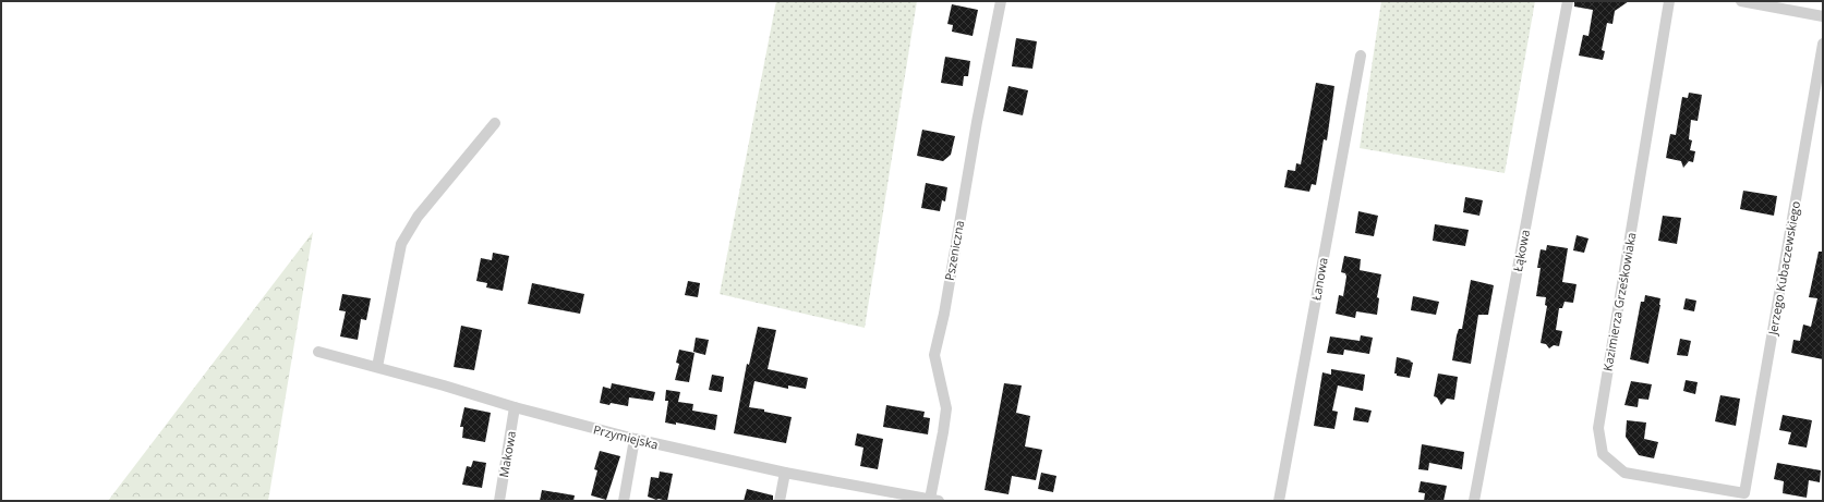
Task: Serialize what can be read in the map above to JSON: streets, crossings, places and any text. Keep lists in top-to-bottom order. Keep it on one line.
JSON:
{"streets":{"street":["Pszeniczna","Łąkowa","Jerzego Kubaczewskiego","Łanowa","Kazimierza Grześkowiaka","Przymiejska","Makowa"]},"crossings":[["Pszeniczna","Przymiejska"],["Jerzego Kubaczewskiego","Kazimierza Grześkowiaka"],["Przymiejska","Makowa"]]}
